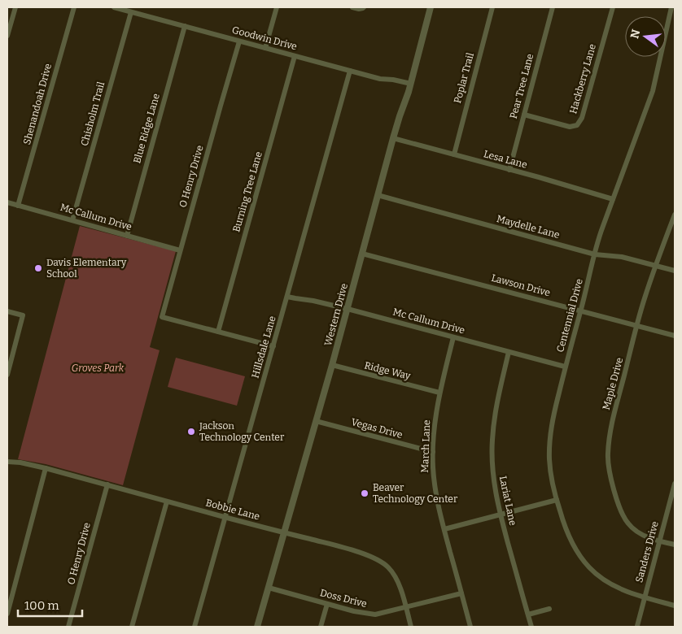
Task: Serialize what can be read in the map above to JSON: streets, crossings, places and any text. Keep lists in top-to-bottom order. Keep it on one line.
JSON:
{"streets":{"street":["Goodwin Drive","Poplar Trail","Hackberry Lane","Pear Tree Lane","Shenandoah Drive","Chisholm Trail","Blue Ridge Lane","Lesa Lane","O Henry Drive","Burning Tree Lane","Mc Callum Drive","Maydelle Lane","Lawson Drive","Western Drive","Centennial Drive","Hillsdale Lane","Ridge Way","Maple Drive","Vegas Drive","March Lane","Lariat Lane","Bobbie Lane","Sanders Drive","Doss Drive"]},"crossings":[["Goodwin Drive","Chisholm Trail"],["Goodwin Drive","Blue Ridge Lane"],["Goodwin Drive","O Henry Drive"],["Goodwin Drive","Burning Tree Lane"],["Goodwin Drive","Western Drive"],["Goodwin Drive","Hillsdale Lane"],["Poplar Trail","Lesa Lane"],["Hackberry Lane","Pear Tree Lane"],["Pear Tree Lane","Lesa Lane"],["Shenandoah Drive","Mc Callum Drive"],["Chisholm Trail","Mc Callum Drive"],["Blue Ridge Lane","Mc Callum Drive"],["Lesa Lane","Western Drive"],["Lesa Lane","Centennial Drive"],["O Henry Drive","Burning Tree Lane"],["O Henry Drive","Mc Callum Drive"],["O Henry Drive","Bobbie Lane"],["Mc Callum Drive","Western Drive"],["Mc Callum Drive","Centennial Drive"],["Mc Callum Drive","Hillsdale Lane"],["Mc Callum Drive","March Lane"],["Mc Callum Drive","Lariat Lane"],["Maydelle Lane","Western Drive"],["Maydelle Lane","Centennial Drive"],["Maydelle Lane","Maple Drive"],["Lawson Drive","Western Drive"],["Lawson Drive","Centennial Drive"],["Lawson Drive","Maple Drive"],["Western Drive","Ridge Way"],["Western Drive","Vegas Drive"],["Western Drive","Bobbie Lane"],["Western Drive","Doss Drive"],["Centennial Drive","Sanders Drive"],["Hillsdale Lane","Bobbie Lane"],["Ridge Way","March Lane"],["Maple Drive","Sanders Drive"],["Vegas Drive","March Lane"],["March Lane","Doss Drive"],["Bobbie Lane","Doss Drive"]],"parks":["Groves Park"],"places":["Davis Elementary School","Jackson Technology Center","Beaver Technology Center"],"scale_bar":"100 m","north":"left"}
